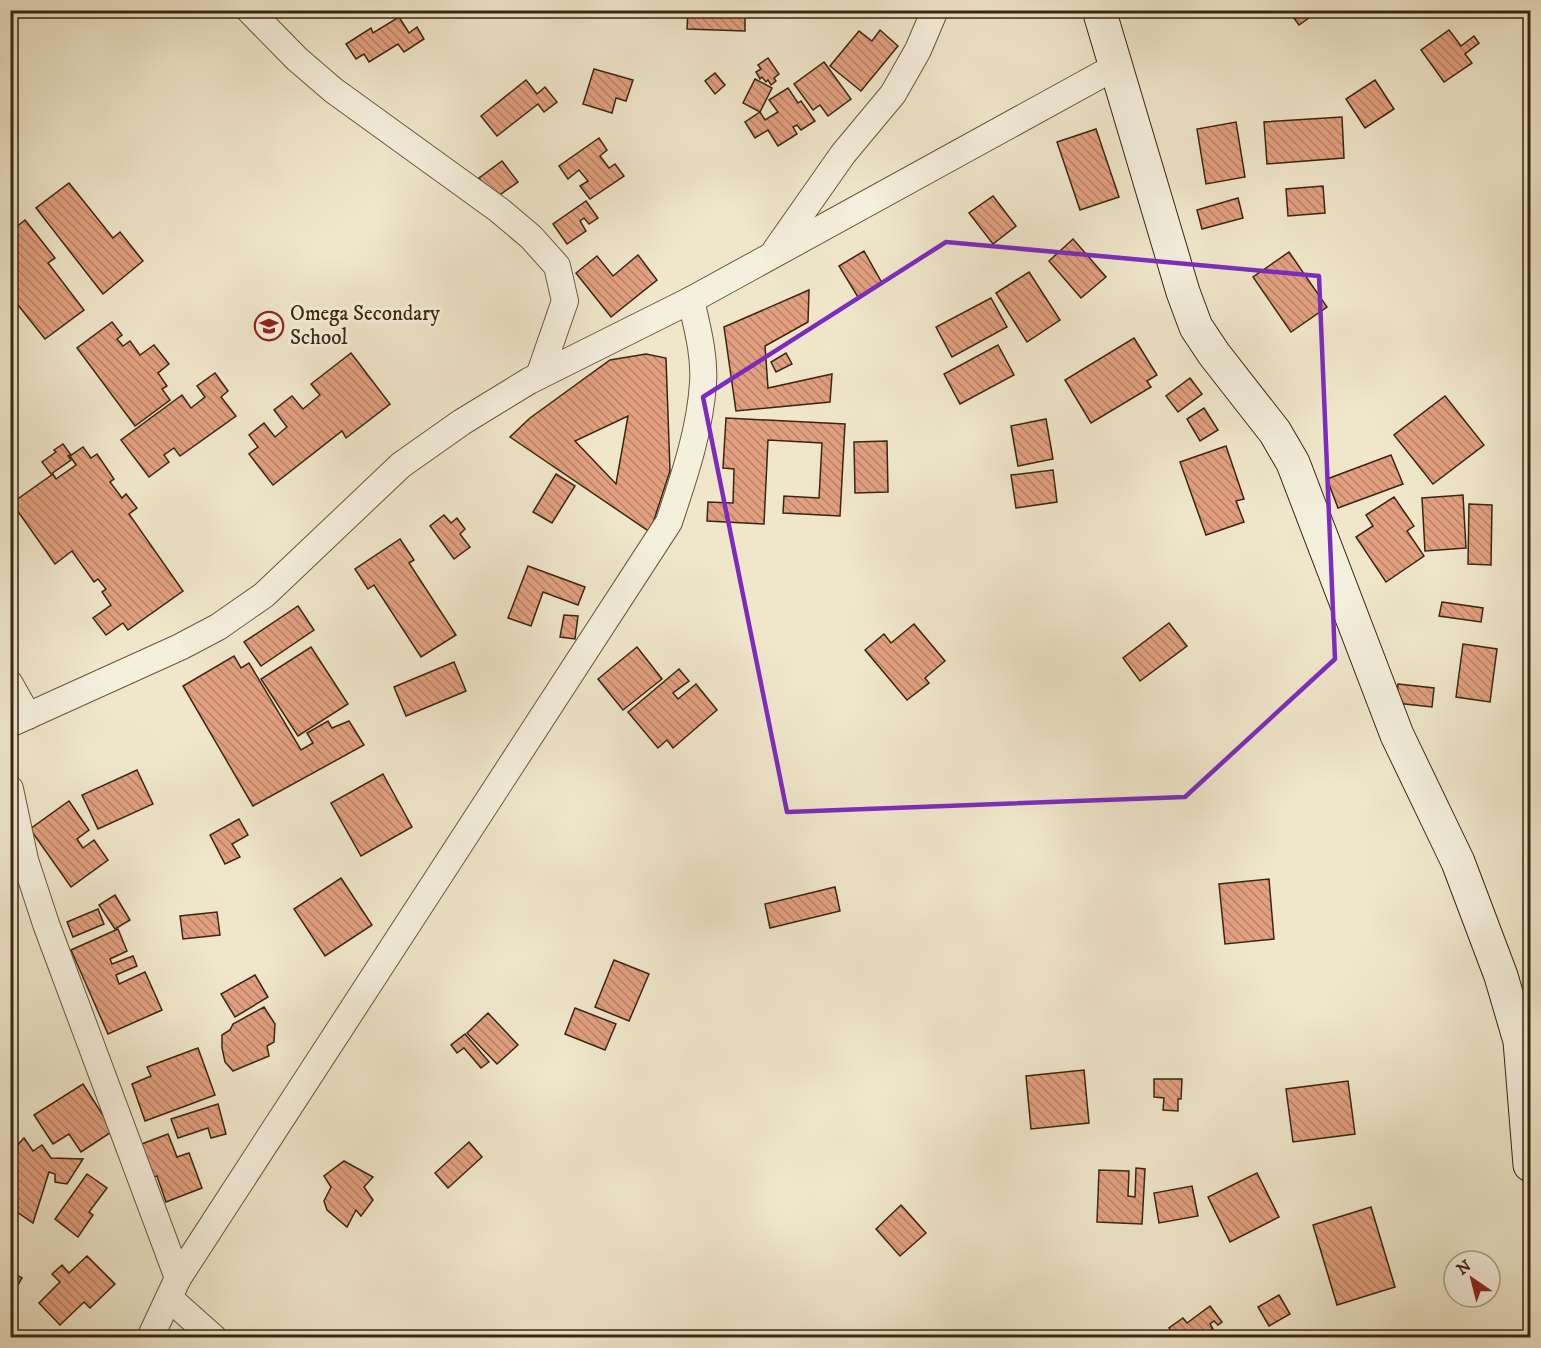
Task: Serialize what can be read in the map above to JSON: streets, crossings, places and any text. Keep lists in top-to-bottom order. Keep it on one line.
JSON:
{"places":{"school or university":["Omega Secondary School"]},"north":"top left"}
